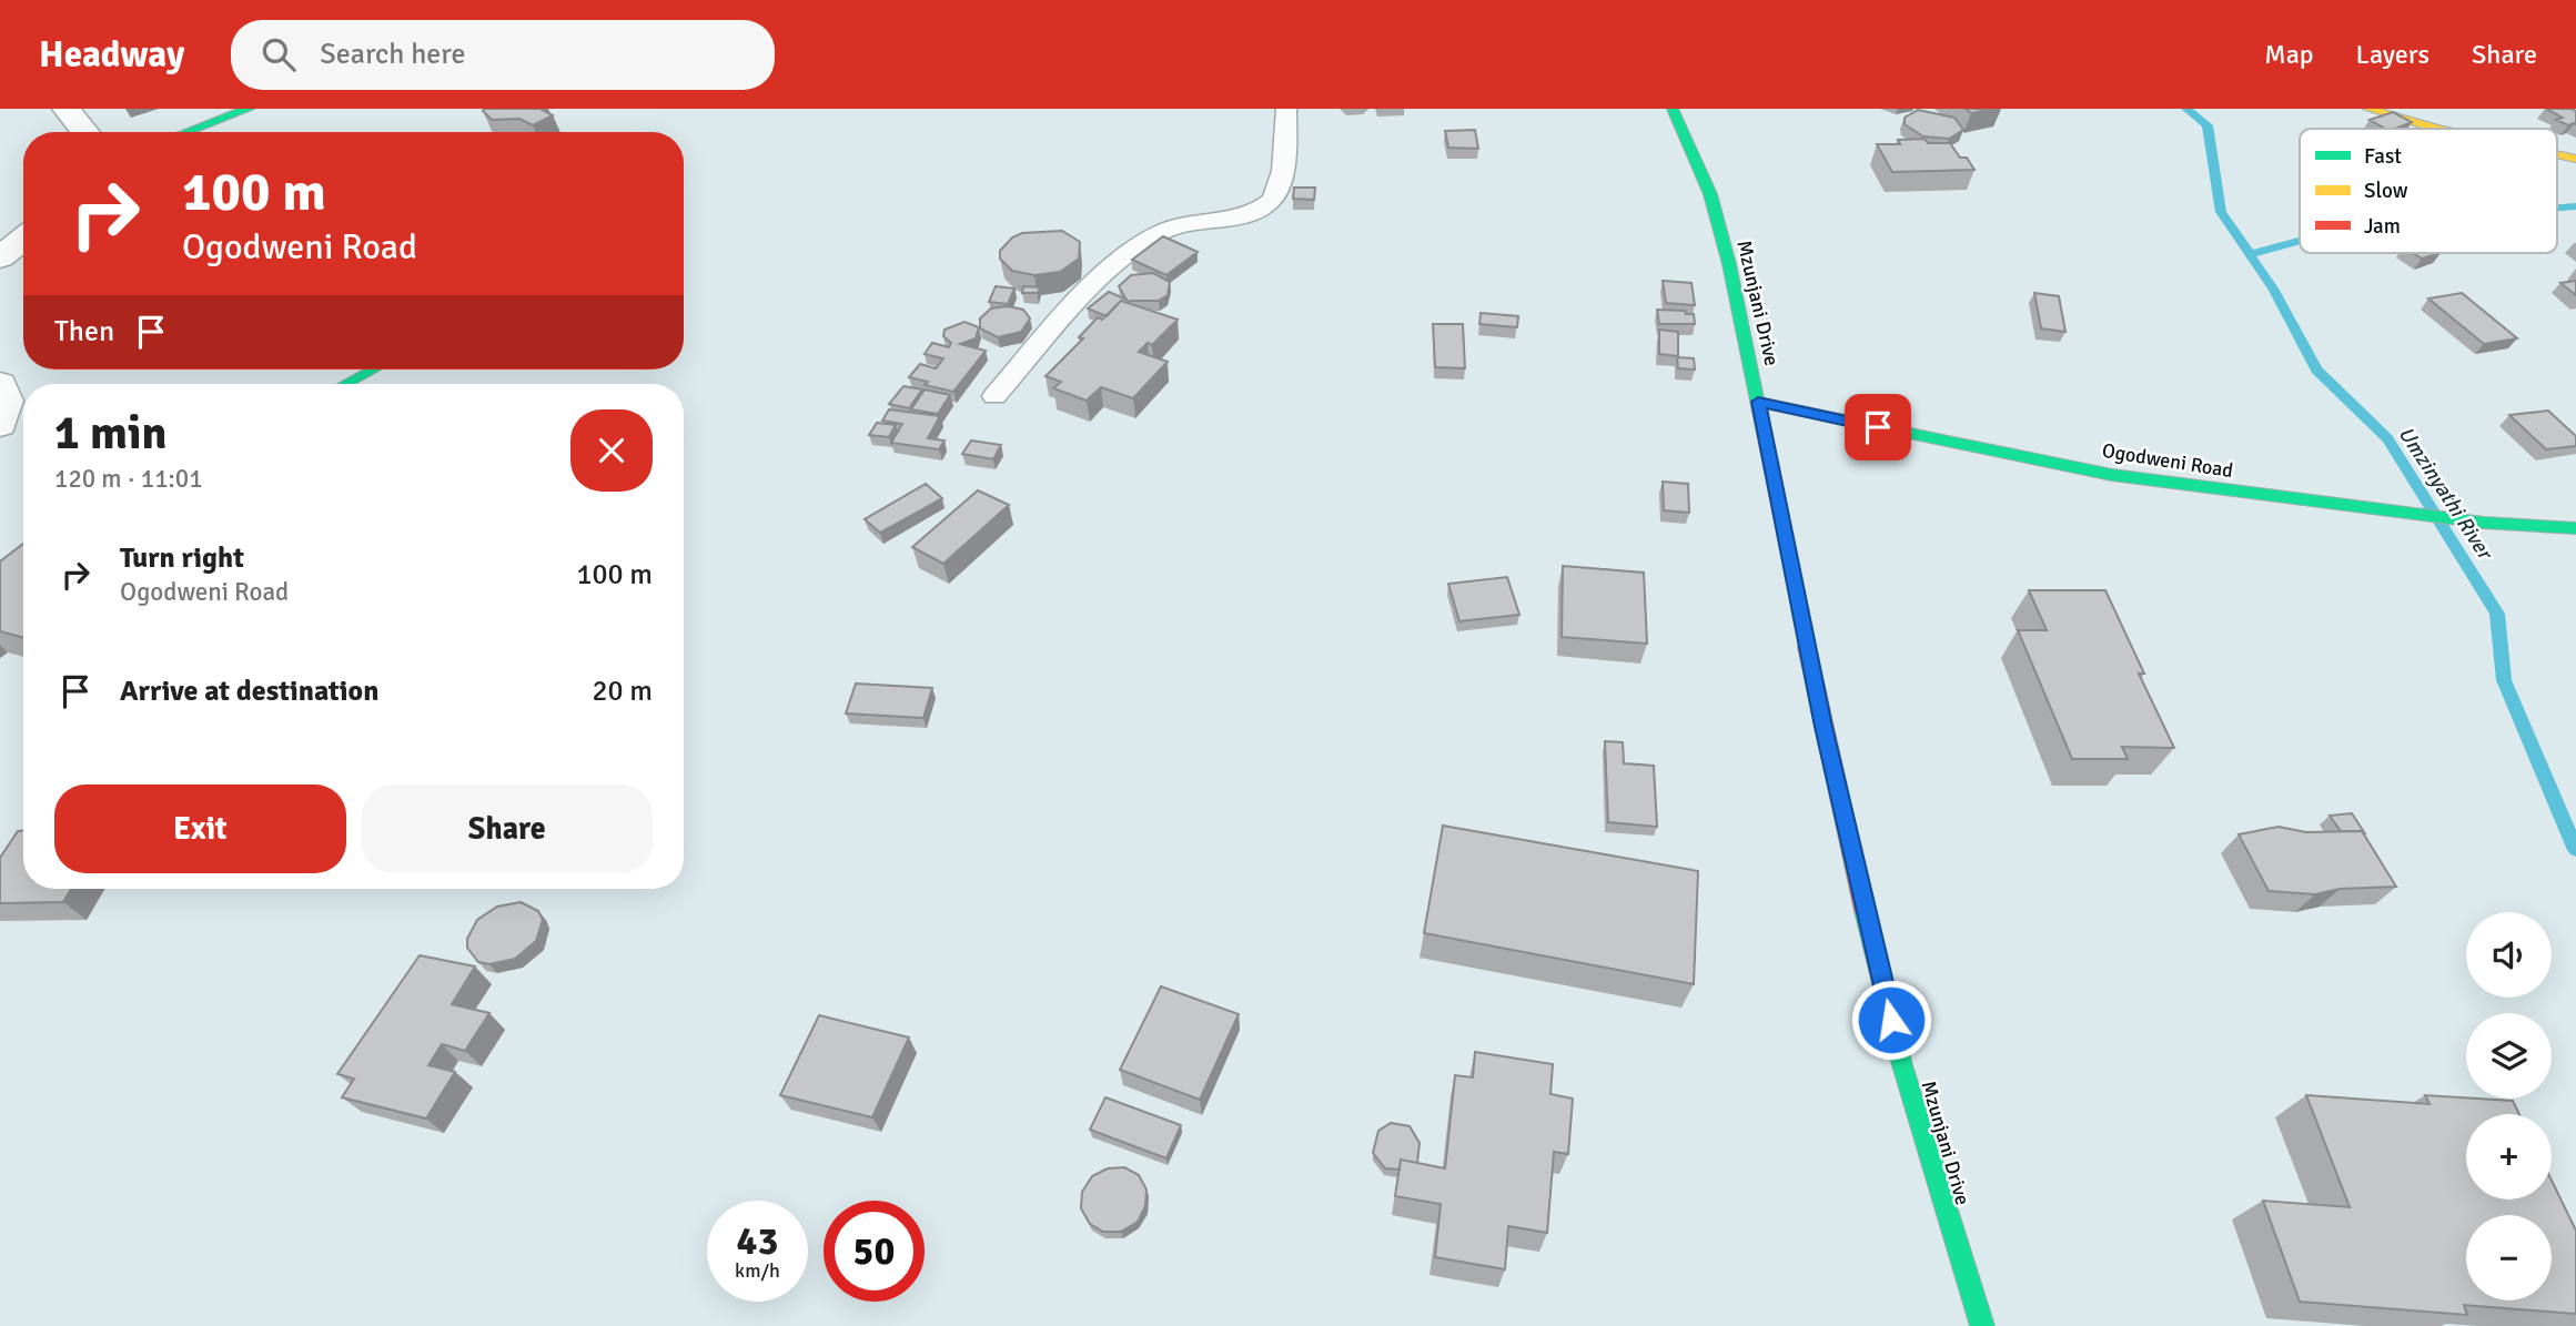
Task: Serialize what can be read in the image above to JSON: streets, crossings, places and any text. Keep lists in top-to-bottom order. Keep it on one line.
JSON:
{"streets":{"main road":["Mzunjani Drive","Ogodweni Road"]},"crossings":[["Mzunjani Drive","Ogodweni Road"]],"water":["Umzinyathi River"],"legend":["Fast","Slow","Jam"],"page":{"header":"Headway","search":"Search here","nav":["Map","Layers","Share"],"turn":["100 m","Ogodweni Road"],"then":"Then","heading":["1 min","120 m · 11:01"],"list":[{"name":"Turn right","note":"Ogodweni Road","value":"100 m"},{"name":"Arrive at destination","value":"20 m"}],"buttons":["Exit","Share"],"map_buttons":["+","−"],"speed":"43 km/h","limit":"50"}}
